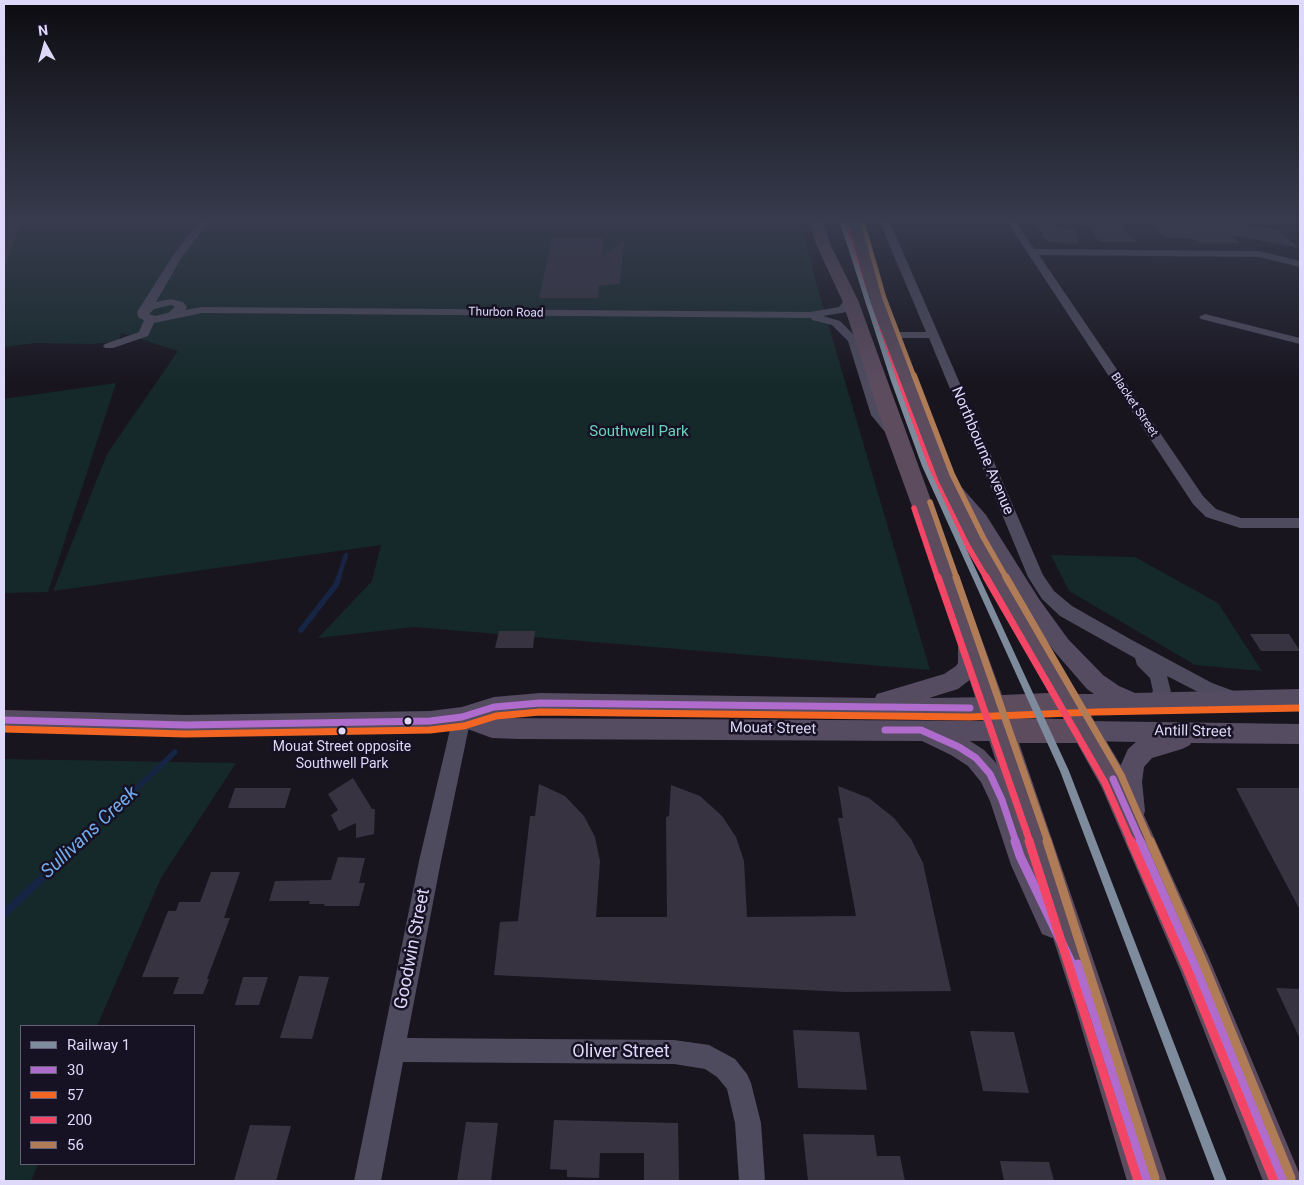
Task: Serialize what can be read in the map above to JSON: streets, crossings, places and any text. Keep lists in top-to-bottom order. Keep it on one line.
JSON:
{"streets":{"highway":["Mouat Street"],"main road":["Antill Street"],"street":["Thurbon Road","Blacket Street","Northbourne Avenue","Goodwin Street","Oliver Street"]},"crossings":[["Northbourne Avenue","Antill Street"],["Mouat Street","Antill Street"],["Mouat Street","Goodwin Street"],["Goodwin Street","Oliver Street"]],"water":["Sullivans Creek"],"parks":["Southwell Park"],"places":["Mouat Street opposite Southwell Park"],"lines":["rail line 1","transit line 200","transit line 56","transit line 30","transit line 57"],"legend":["Railway 1","30","57","200","56"],"north":"top"}
